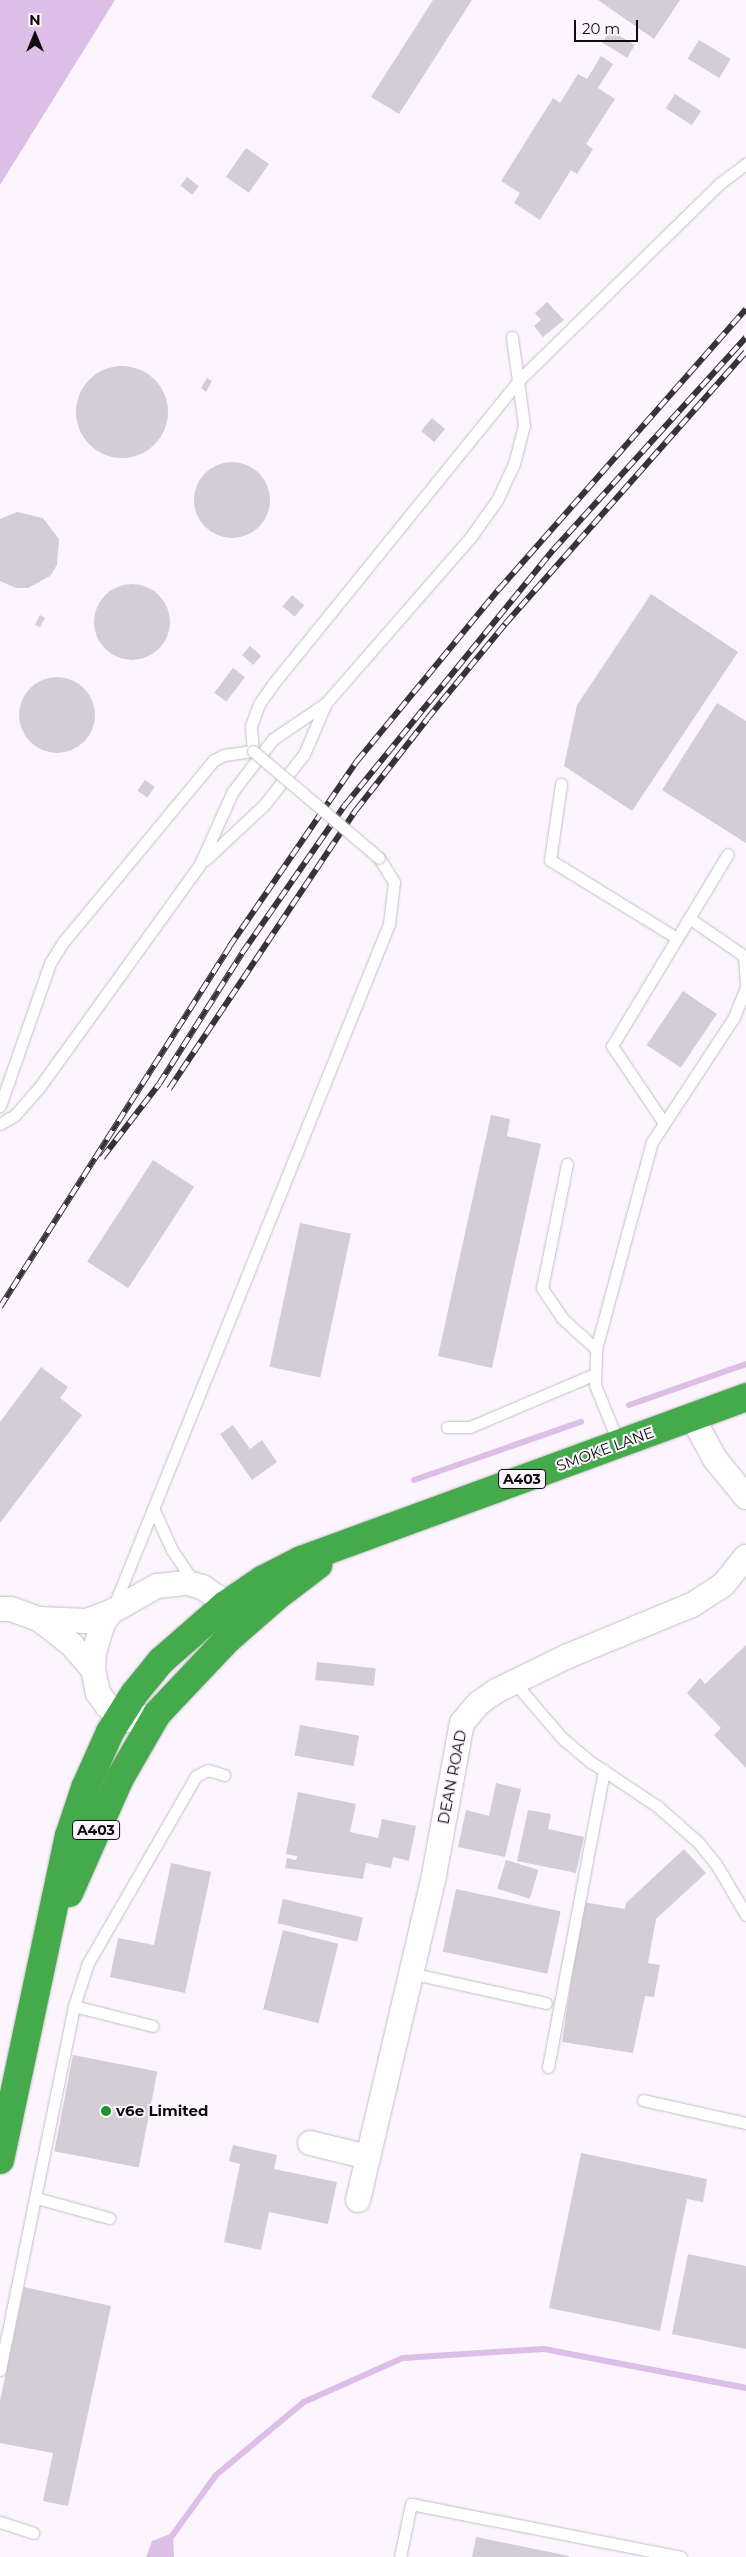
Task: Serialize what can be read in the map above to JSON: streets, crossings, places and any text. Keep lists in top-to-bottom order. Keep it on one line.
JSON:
{"streets":{"highway":["SMOKE LANE","A403"],"street":["DEAN ROAD"]},"crossings":[["SMOKE LANE","A403"]],"places":["v6e Limited"],"scale_bar":"20 m","north":"top"}
